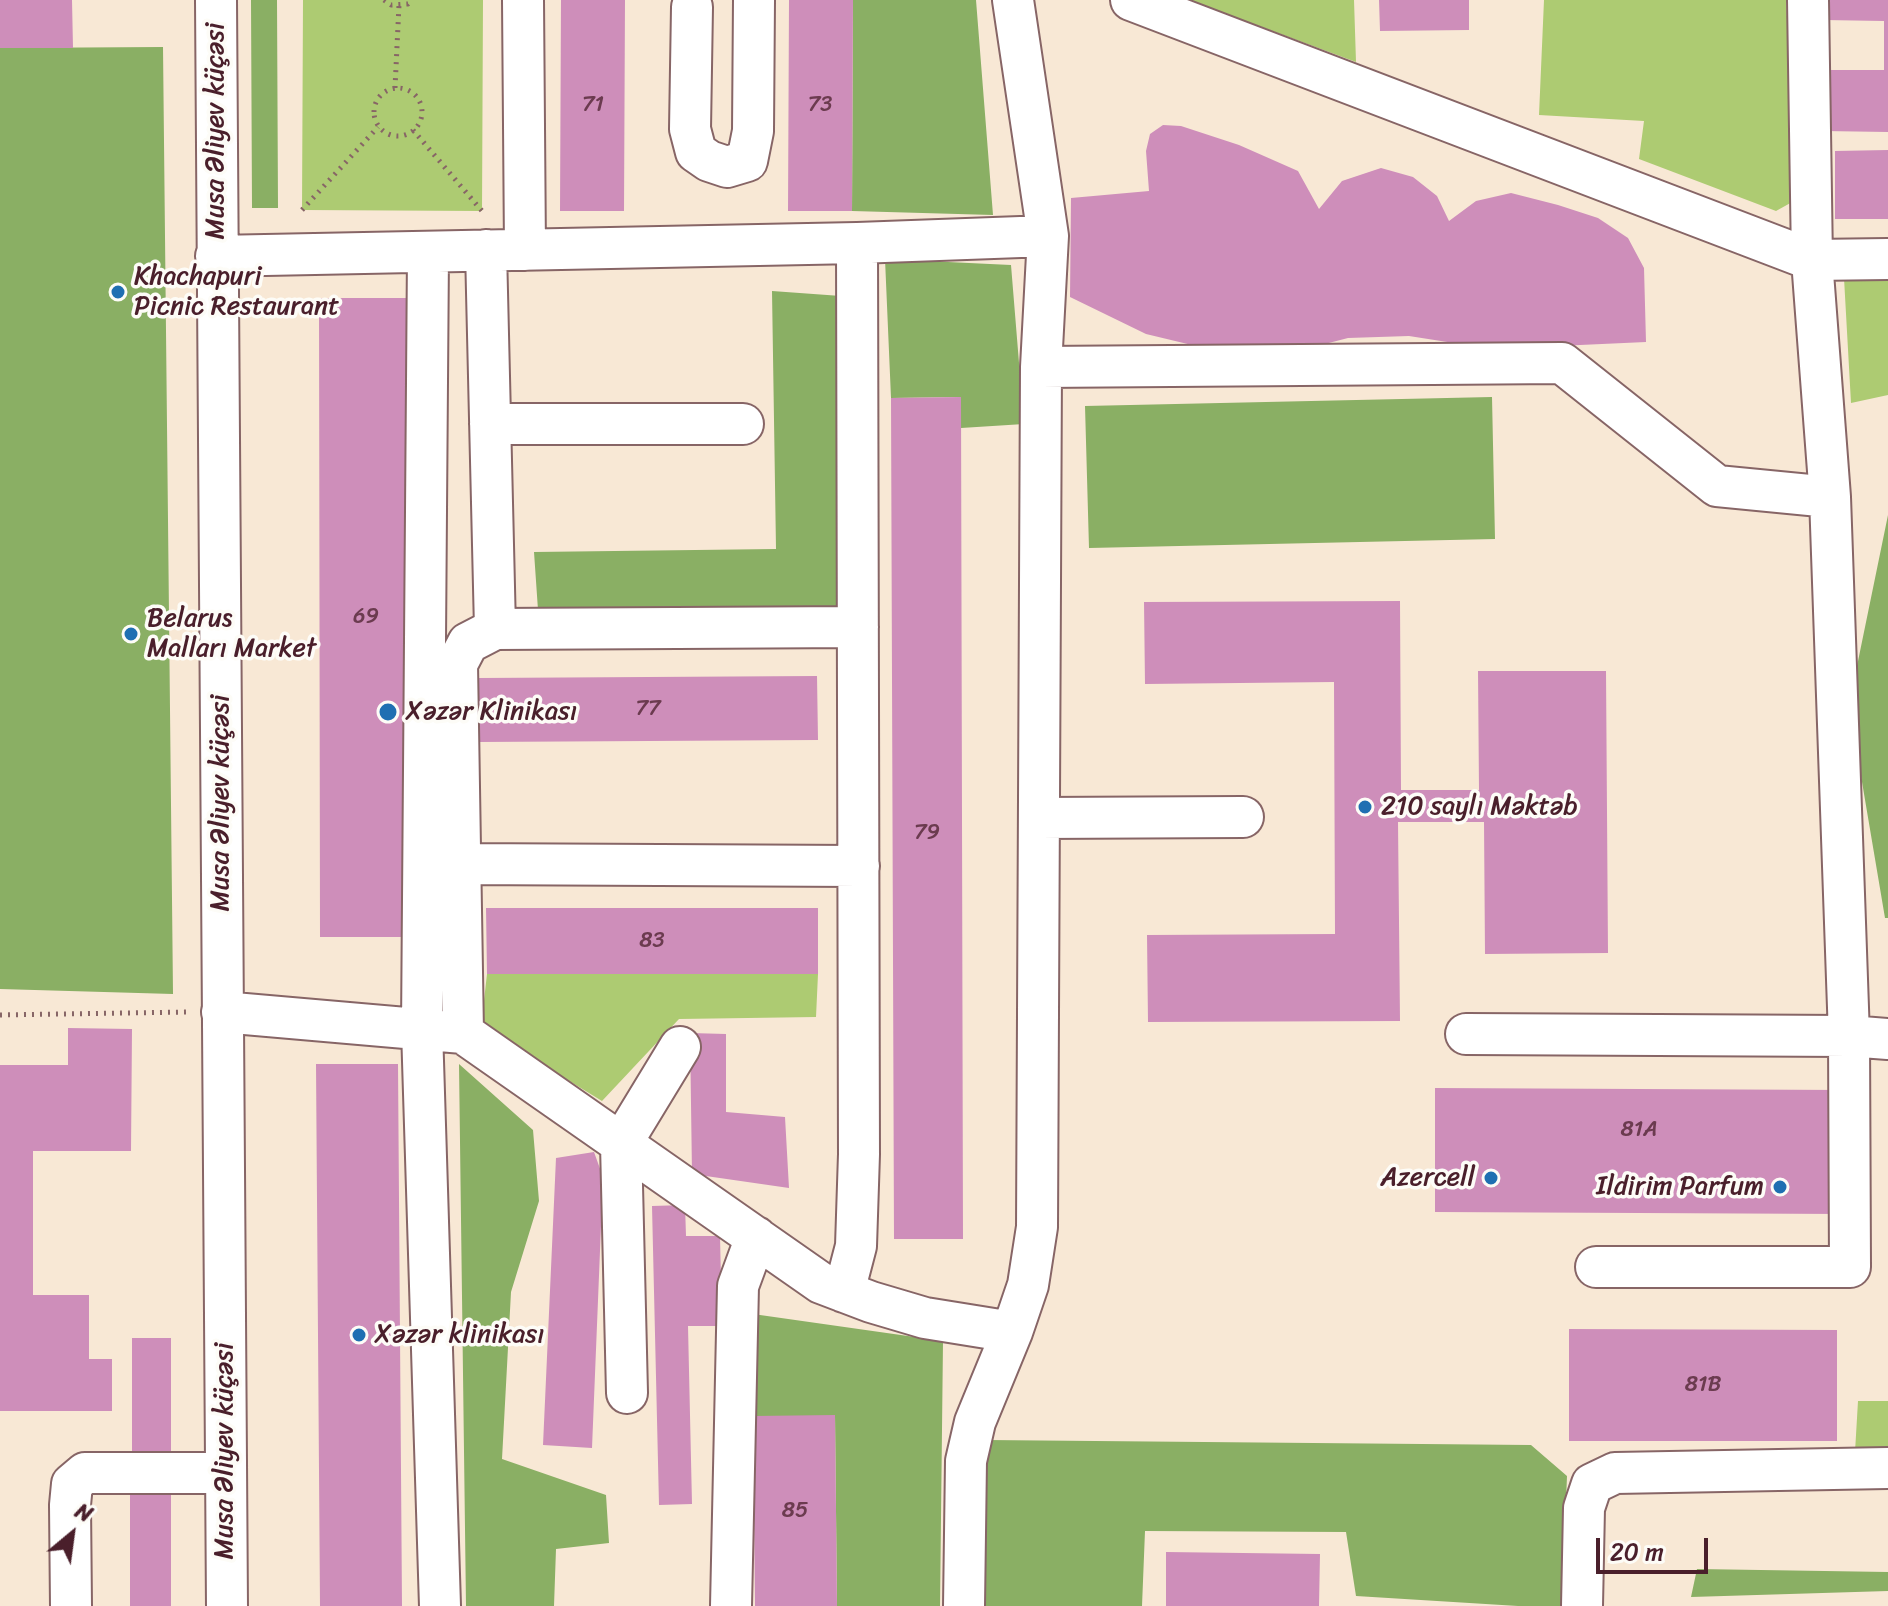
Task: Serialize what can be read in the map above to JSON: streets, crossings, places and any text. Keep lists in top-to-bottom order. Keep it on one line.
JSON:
{"streets":{"street":["Musa Əliyev küçəsi"]},"places":["Khachapuri Picnic Restaurant","Belarus Malları Market","Xəzər Klinikası","210 saylı Məktəb","Azercell","Ildirim Parfum","Xəzər klinikası"],"house_numbers":["71","73","69","77","79","83","81A","81B","85"],"scale_bar":"20 m","north":"top right"}
